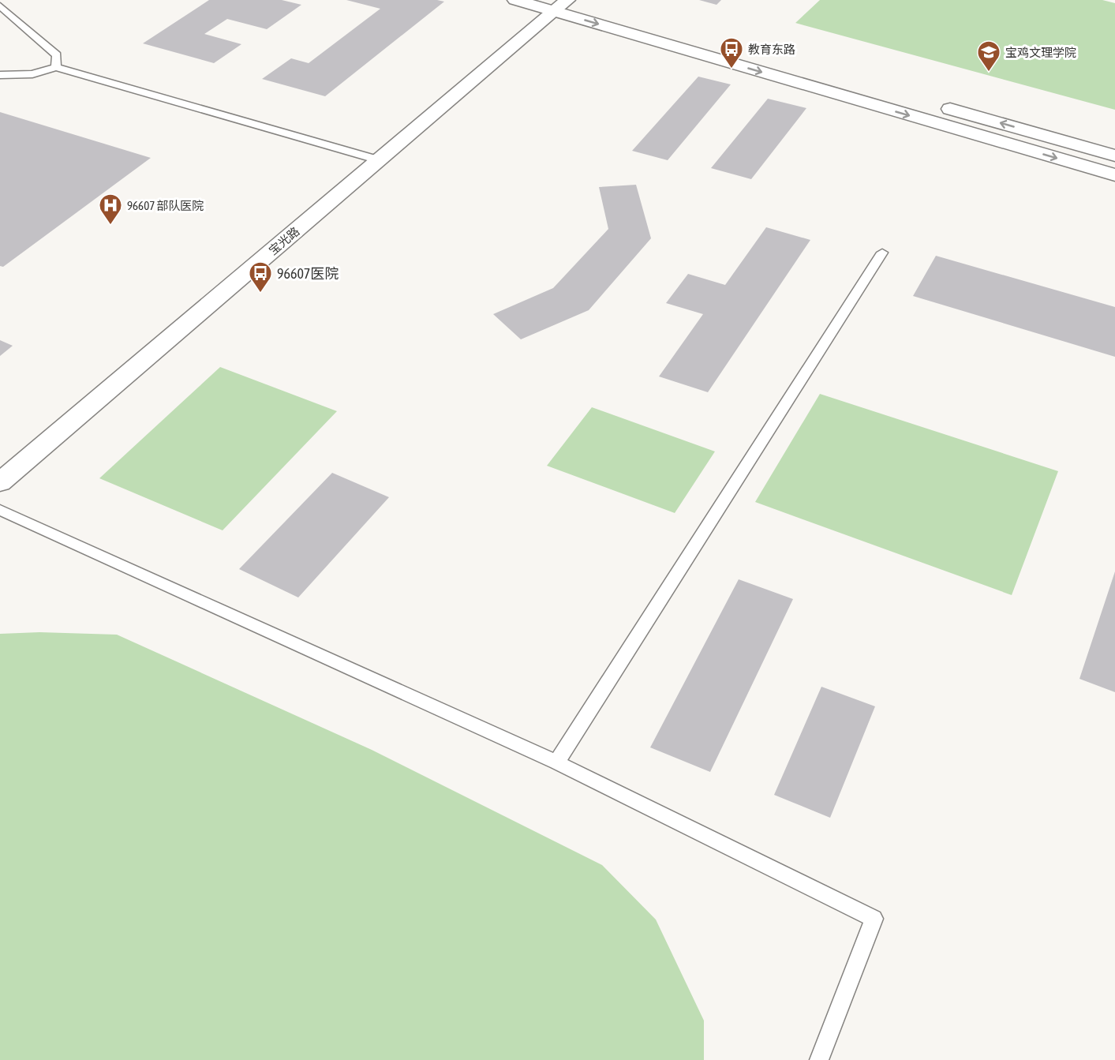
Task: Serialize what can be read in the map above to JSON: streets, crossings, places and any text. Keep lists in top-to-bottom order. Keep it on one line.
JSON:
{"streets":{"street":["宝光路"]},"places":{"bus stop":["教育东路","96607医院"],"school or university":["宝鸡文理学院"],"hospital":["96607 部队医院"]}}
